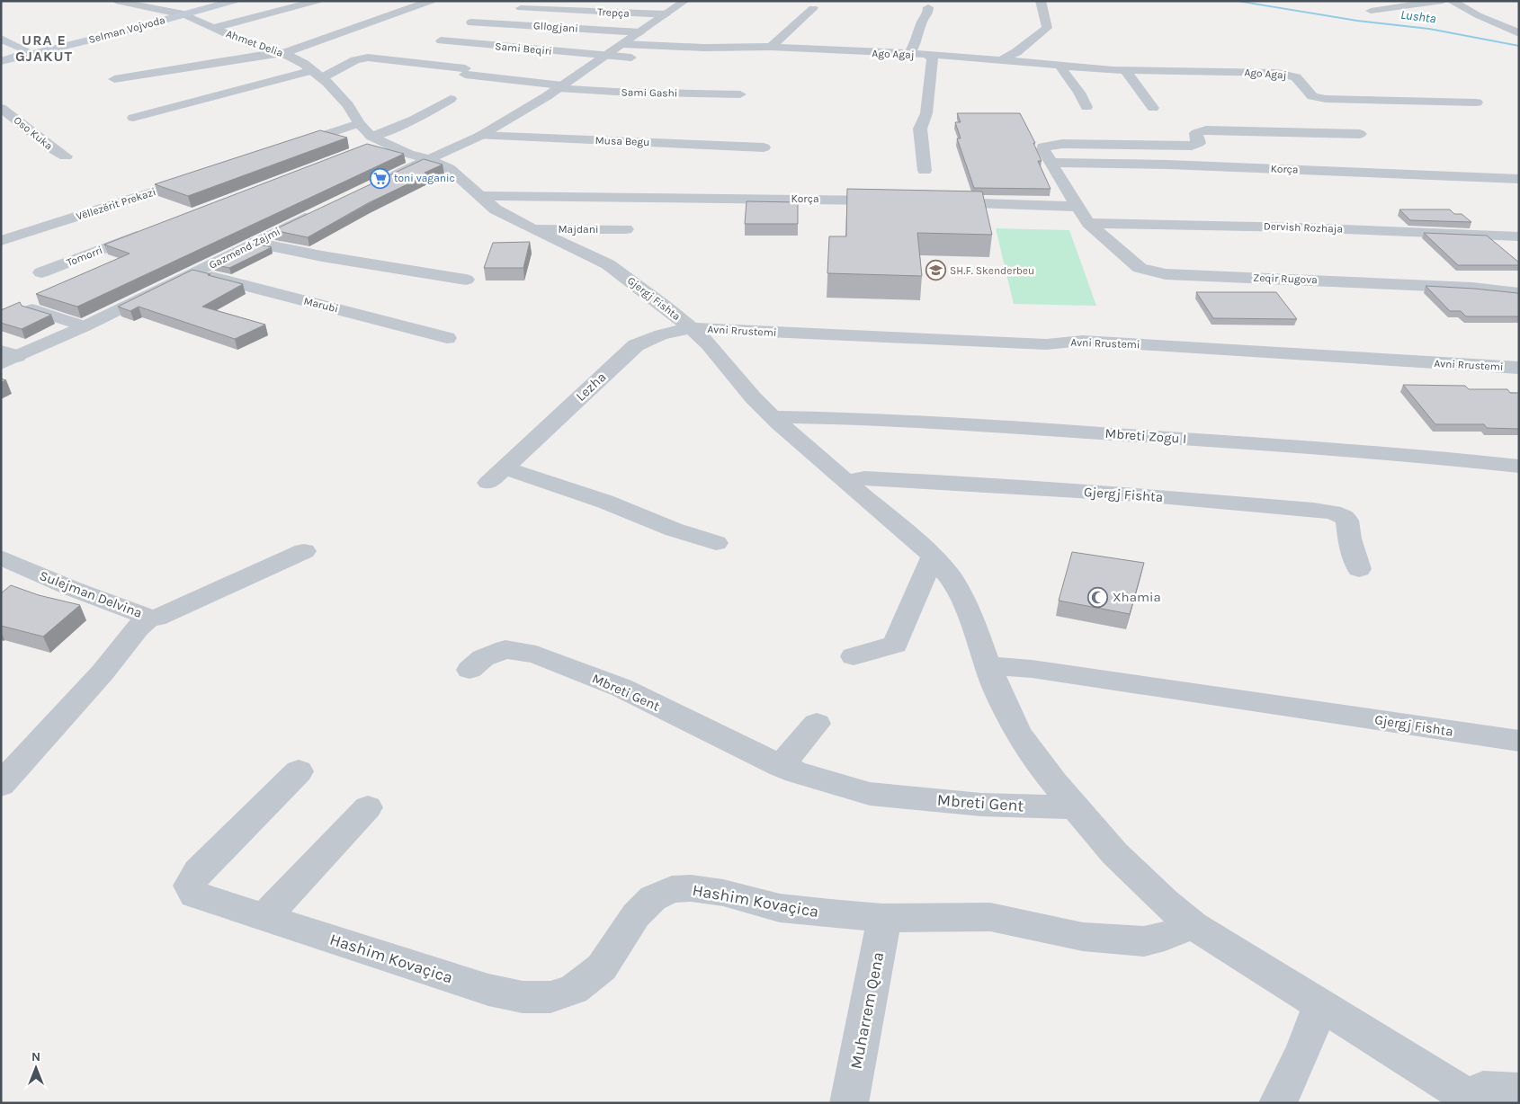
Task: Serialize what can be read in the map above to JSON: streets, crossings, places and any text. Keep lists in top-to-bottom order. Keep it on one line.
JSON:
{"streets":{"main road":["Selman Vojvoda"],"street":["Trepça","Gllogjani","Ahmet Delia","Sami Beqiri","Ago Agaj","Sami Gashi","Oso Kuka","Musa Begu","Korça","Vëllezërit Prekazi","Dervish Rozhaja","Majdani","Gazmend Zajmi","Tomorri","Zeqir Rugova","Gjergj Fishta","Marubi","Avni Rrustemi","Lezha","Mbreti Zogu I","Sulejman Delvina","Mbreti Gent","Hashim Kovaçica","Muharrem Qena"]},"crossings":[["Selman Vojvoda","Ahmet Delia"],["Ahmet Delia","Sami Gashi"],["Ahmet Delia","Gjergj Fishta"],["Korça","Gjergj Fishta"],["Dervish Rozhaja","Zeqir Rugova"],["Majdani","Gjergj Fishta"],["Gazmend Zajmi","Marubi"],["Gjergj Fishta","Avni Rrustemi"],["Gjergj Fishta","Lezha"],["Gjergj Fishta","Mbreti Zogu I"],["Gjergj Fishta","Mbreti Gent"],["Gjergj Fishta","Hashim Kovaçica"],["Avni Rrustemi","Lezha"],["Hashim Kovaçica","Muharrem Qena"]],"districts":["URA E GJAKUT"],"water":["Lushta"],"places":{"supermarket":["toni vaganic"],"school or university":["SH.F. Skenderbeu"],"mosque":["Xhamia"]},"north":"top"}
